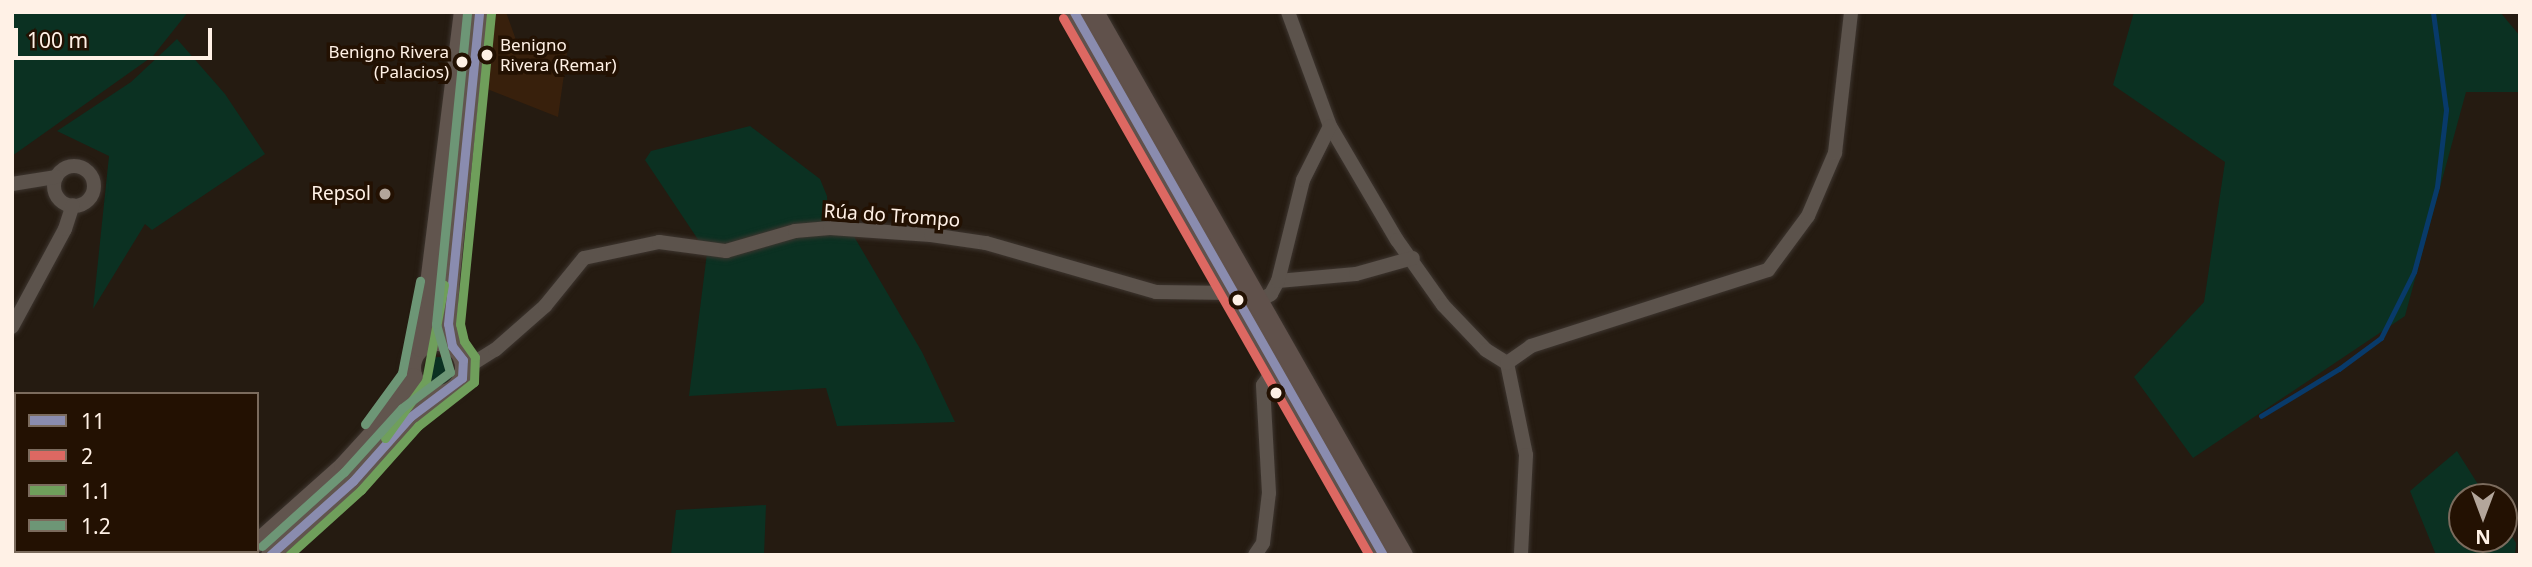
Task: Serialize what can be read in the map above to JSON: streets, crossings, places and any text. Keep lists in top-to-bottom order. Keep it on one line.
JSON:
{"streets":{"street":["Rúa do Trompo"]},"places":["Benigno Rivera (Remar)","Benigno Rivera (Palacios)","Repsol"],"lines":["transit line 11","transit line 1.2","transit line 1.1","transit line 2"],"legend":["11","2","1.1","1.2"],"scale_bar":"100 m","north":"bottom"}
